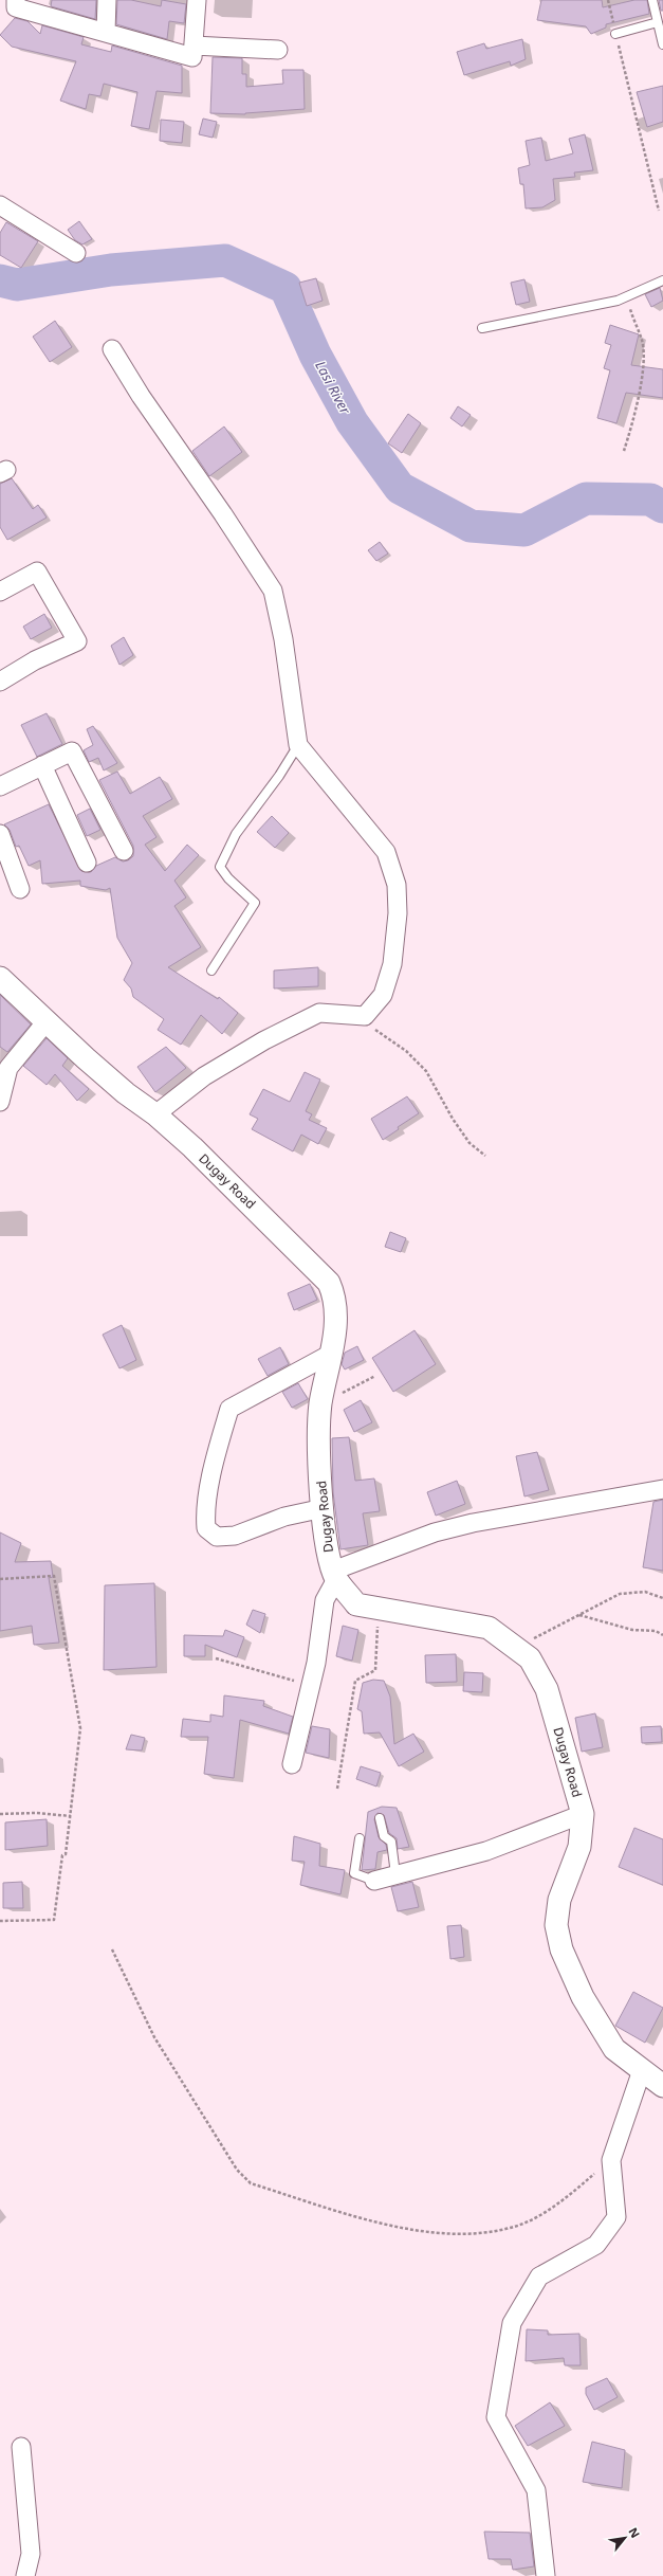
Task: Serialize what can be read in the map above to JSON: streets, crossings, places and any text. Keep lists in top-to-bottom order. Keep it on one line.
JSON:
{"streets":{"street":["Dugay Road"]},"water":["Lasi River"],"north":"top right"}
